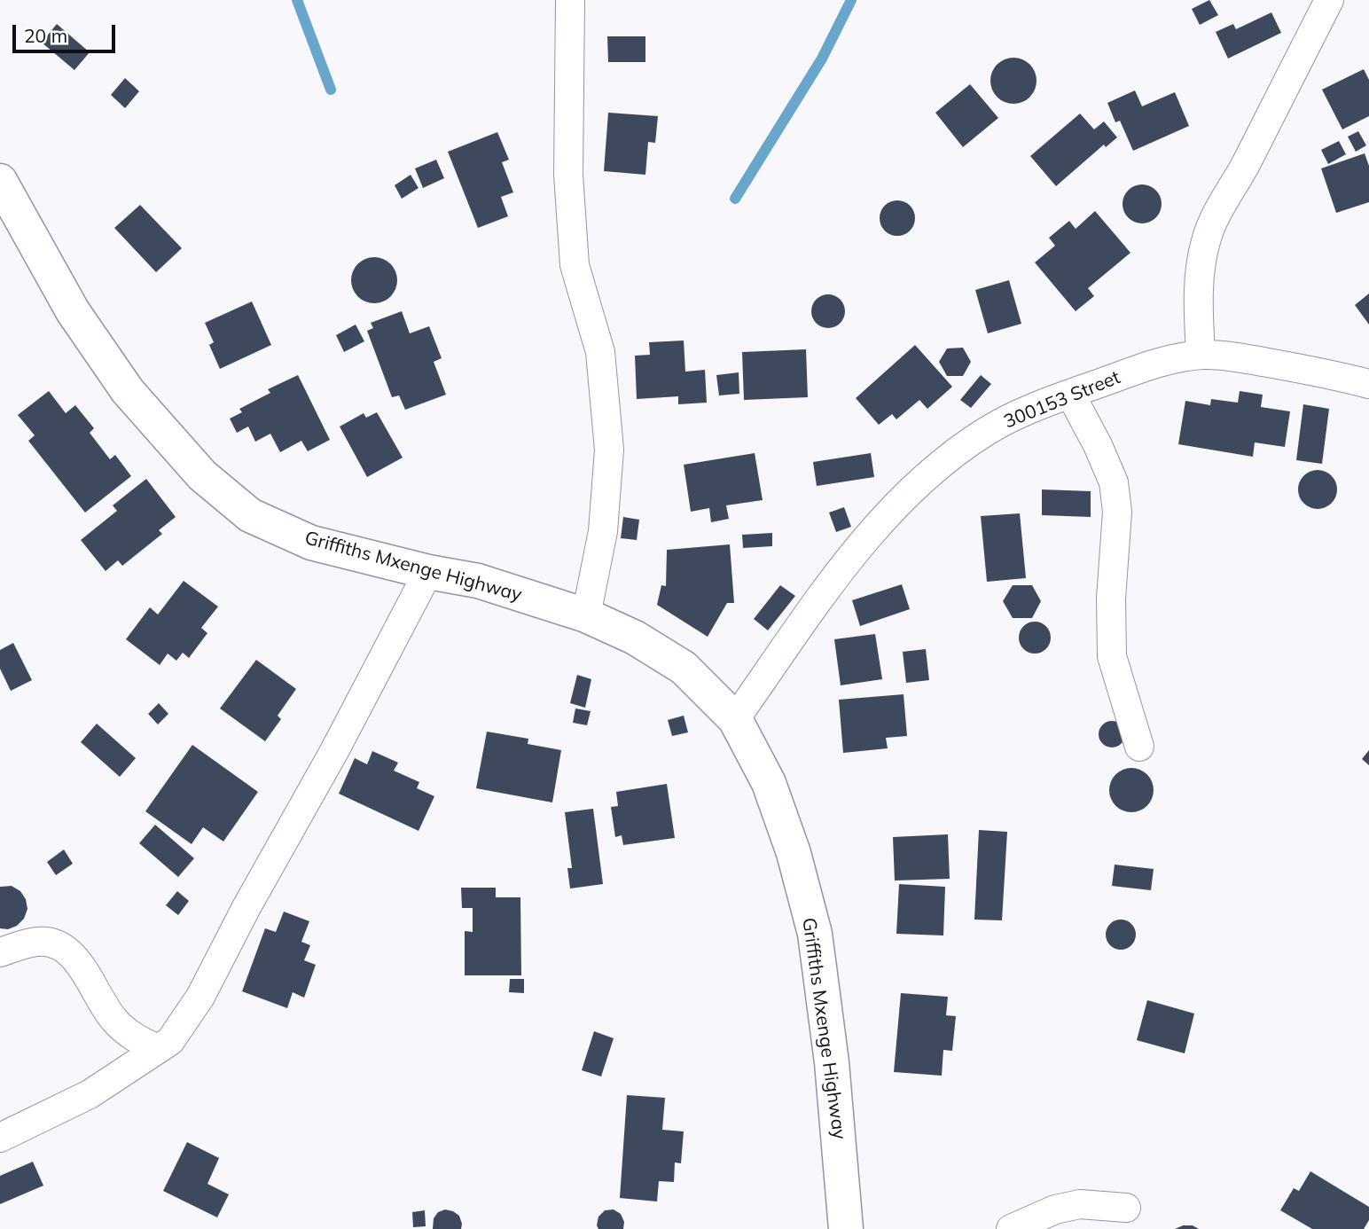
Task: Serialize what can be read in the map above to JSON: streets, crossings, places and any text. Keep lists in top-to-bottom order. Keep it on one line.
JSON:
{"streets":{"street":["300153 Street","Griffiths Mxenge Highway"]},"crossings":[["300153 Street","Griffiths Mxenge Highway"]],"scale_bar":"20 m"}
